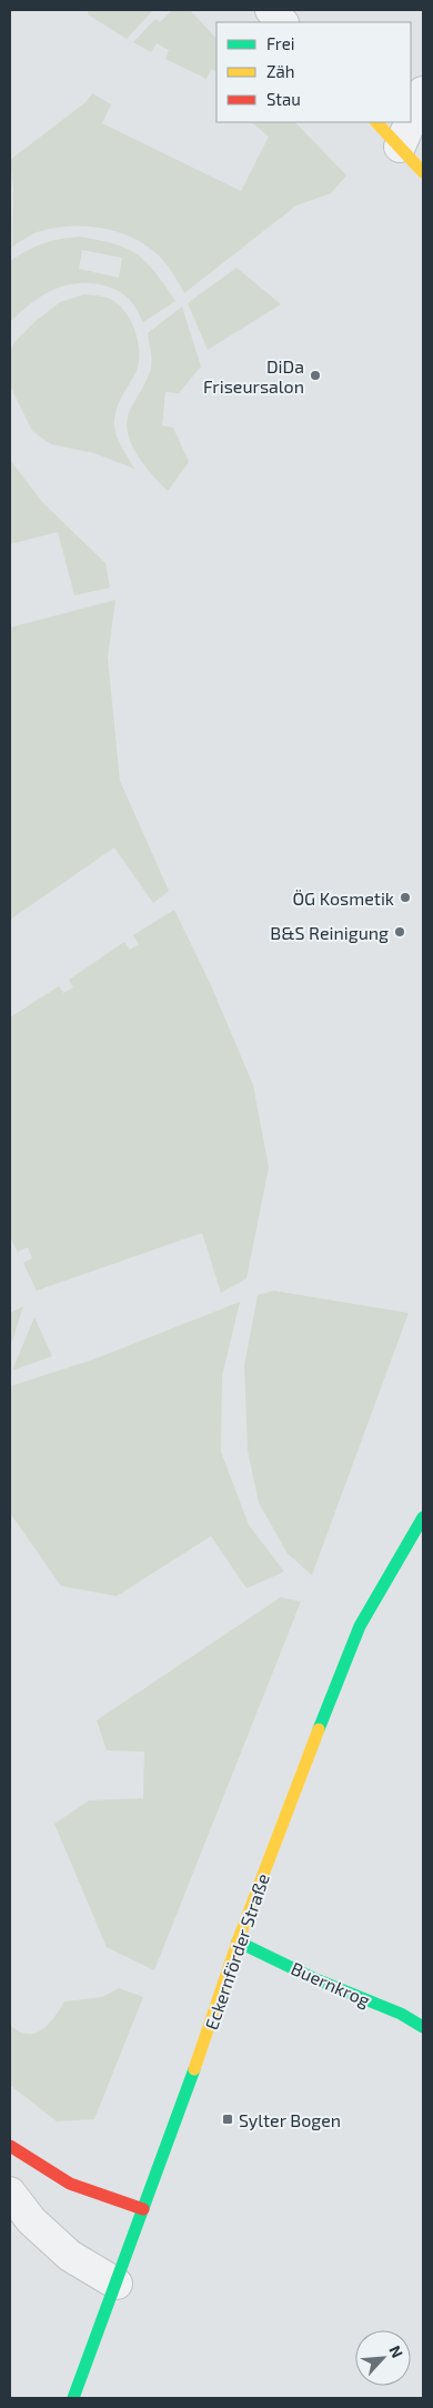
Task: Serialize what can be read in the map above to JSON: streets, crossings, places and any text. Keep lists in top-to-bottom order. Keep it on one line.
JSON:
{"streets":{"street":["Eckernförder Straße","Buernkrog"]},"crossings":[["Eckernförder Straße","Buernkrog"]],"places":{"other":["DiDa Friseursalon","ÖG Kosmetik","B&S Reinigung"],"transit":["Sylter Bogen"]},"legend":["Frei","Zäh","Stau"],"north":"top right"}
